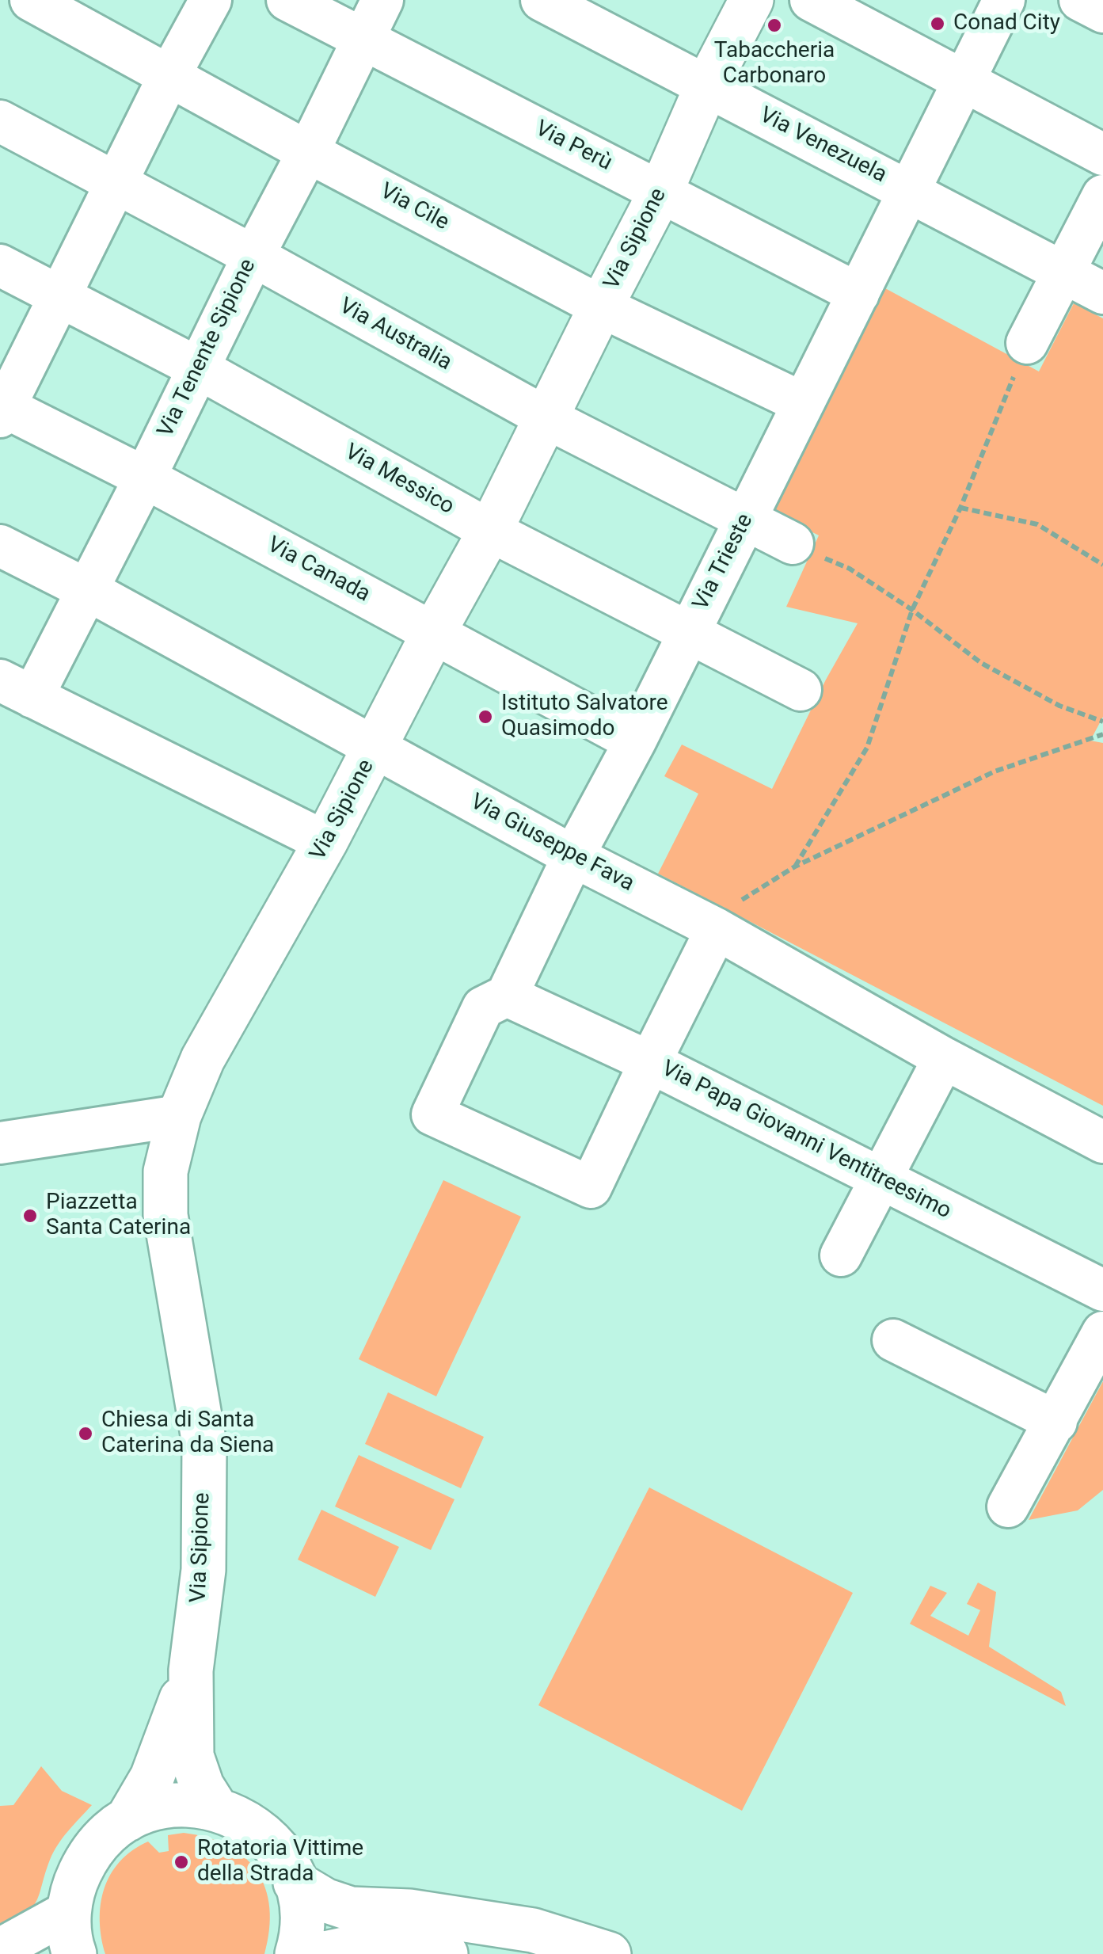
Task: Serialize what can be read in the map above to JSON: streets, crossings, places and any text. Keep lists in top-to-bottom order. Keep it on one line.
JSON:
{"streets":{"street":["Via Venezuela","Via Perù","Via Cile","Via Sipione","Via Australia","Via Tenente Sipione","Via Messico","Via Trieste","Via Canada","Via Giuseppe Fava","Via Papa Giovanni Ventitreesimo"]},"crossings":[["Via Venezuela","Via Sipione"],["Via Venezuela","Via Trieste"],["Via Perù","Via Sipione"],["Via Perù","Via Tenente Sipione"],["Via Perù","Via Trieste"],["Via Cile","Via Sipione"],["Via Cile","Via Tenente Sipione"],["Via Cile","Via Trieste"],["Via Sipione","Via Australia"],["Via Sipione","Via Messico"],["Via Sipione","Via Canada"],["Via Sipione","Via Giuseppe Fava"],["Via Australia","Via Tenente Sipione"],["Via Australia","Via Trieste"],["Via Tenente Sipione","Via Messico"],["Via Tenente Sipione","Via Canada"],["Via Tenente Sipione","Via Giuseppe Fava"],["Via Messico","Via Trieste"],["Via Trieste","Via Canada"],["Via Trieste","Via Giuseppe Fava"],["Via Trieste","Via Papa Giovanni Ventitreesimo"]],"places":["Conad City","Tabaccheria Carbonaro","Istituto Salvatore Quasimodo","Piazzetta Santa Caterina","Chiesa di Santa Caterina da Siena","Rotatoria Vittime della Strada"]}
